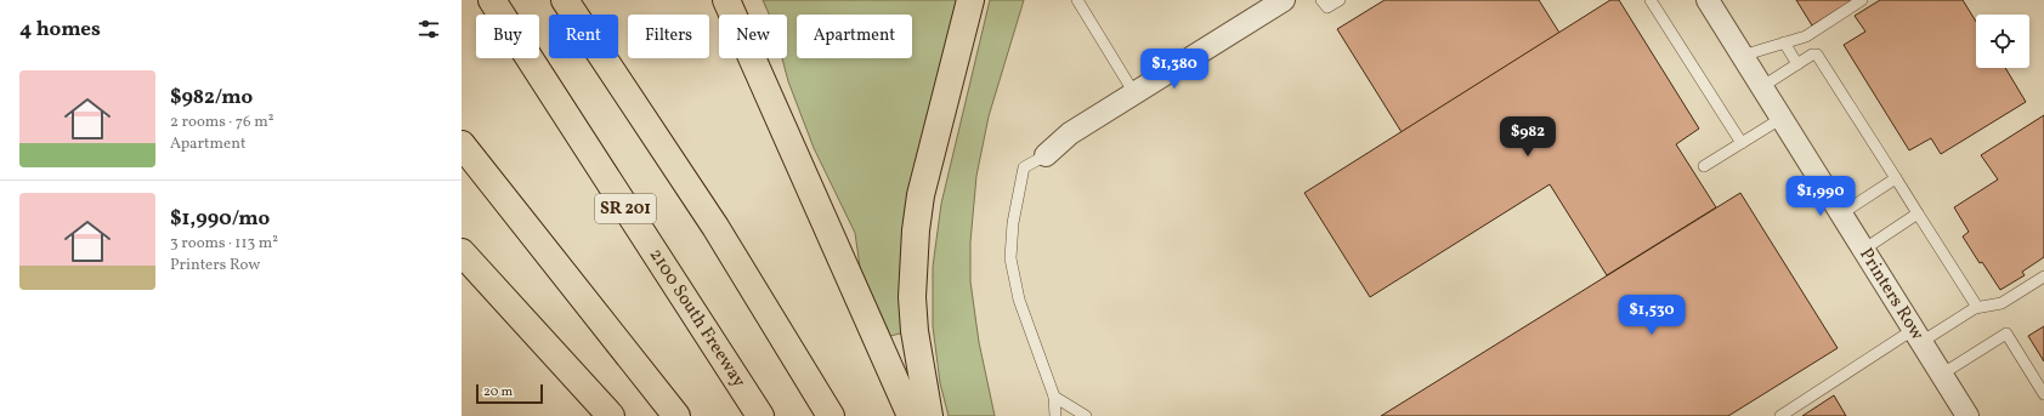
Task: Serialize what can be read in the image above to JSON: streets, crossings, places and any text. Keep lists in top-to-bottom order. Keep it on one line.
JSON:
{"streets":{"highway":["SR 201","2100 South Freeway"],"street":["Printers Row"]},"scale_bar":"20 m","page":{"heading":"4 homes","chip":["Buy","Rent","Filters","New","Apartment"],"price":["$1,380","$982","$1,990","$1,530"],"list":[{"name":"$982/mo","note":"2 rooms · 76 m² · Apartment"},{"name":"$1,990/mo","note":"3 rooms · 113 m² · Printers Row"}],"scale":"20 m"}}
